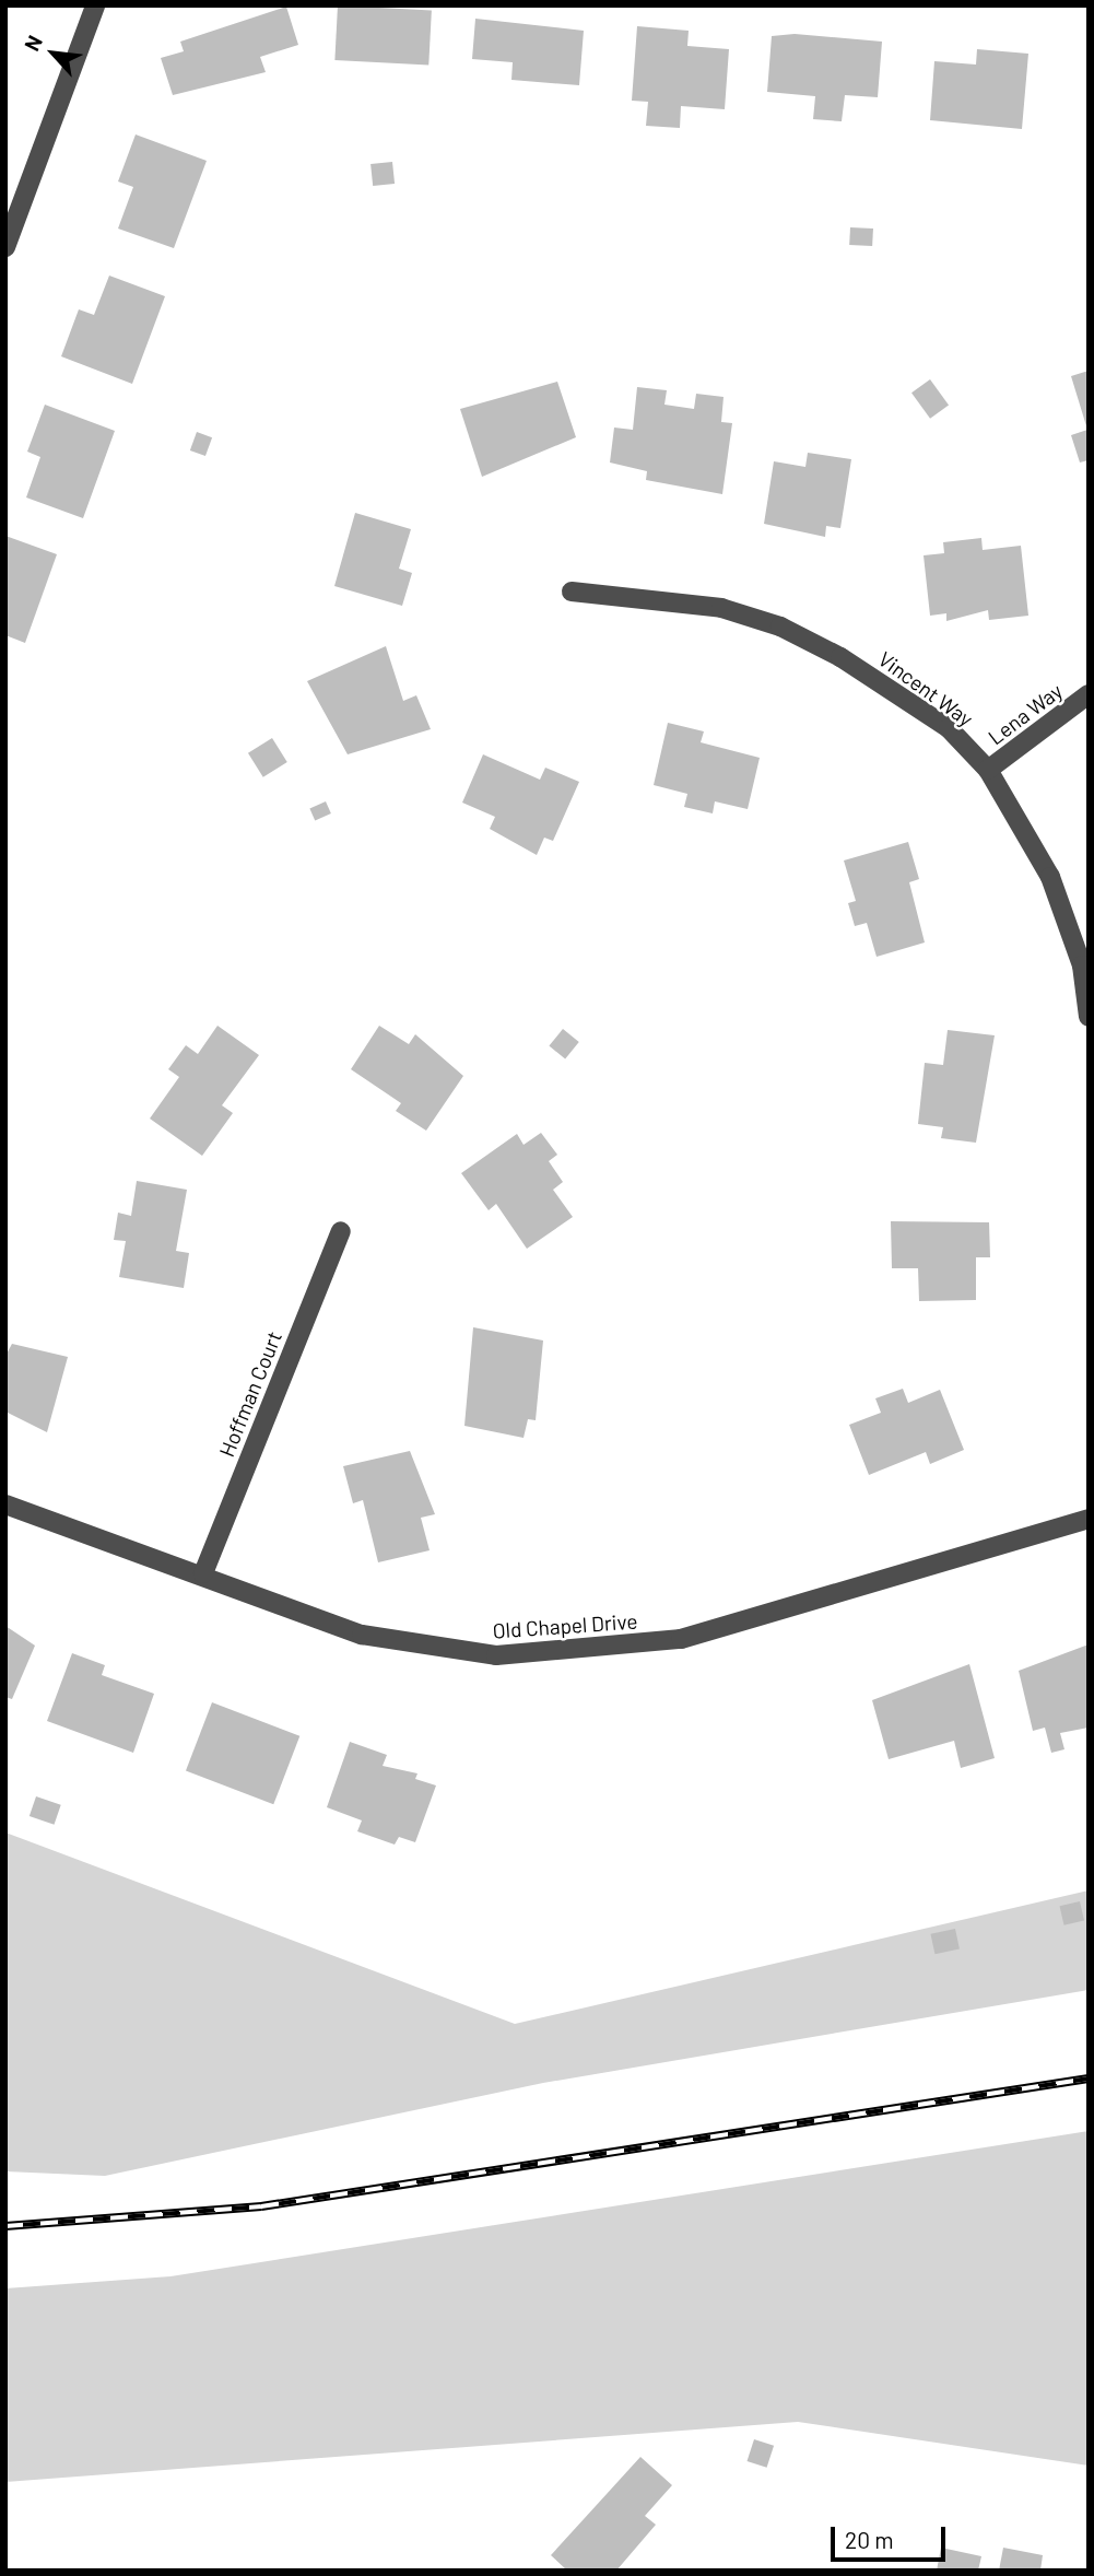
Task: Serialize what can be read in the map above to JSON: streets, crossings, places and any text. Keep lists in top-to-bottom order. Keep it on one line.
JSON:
{"streets":{"street":["Vincent Way","Lena Way","Hoffman Court","Old Chapel Drive"]},"crossings":[["Vincent Way","Lena Way"],["Hoffman Court","Old Chapel Drive"]],"scale_bar":"20 m","north":"top left"}
